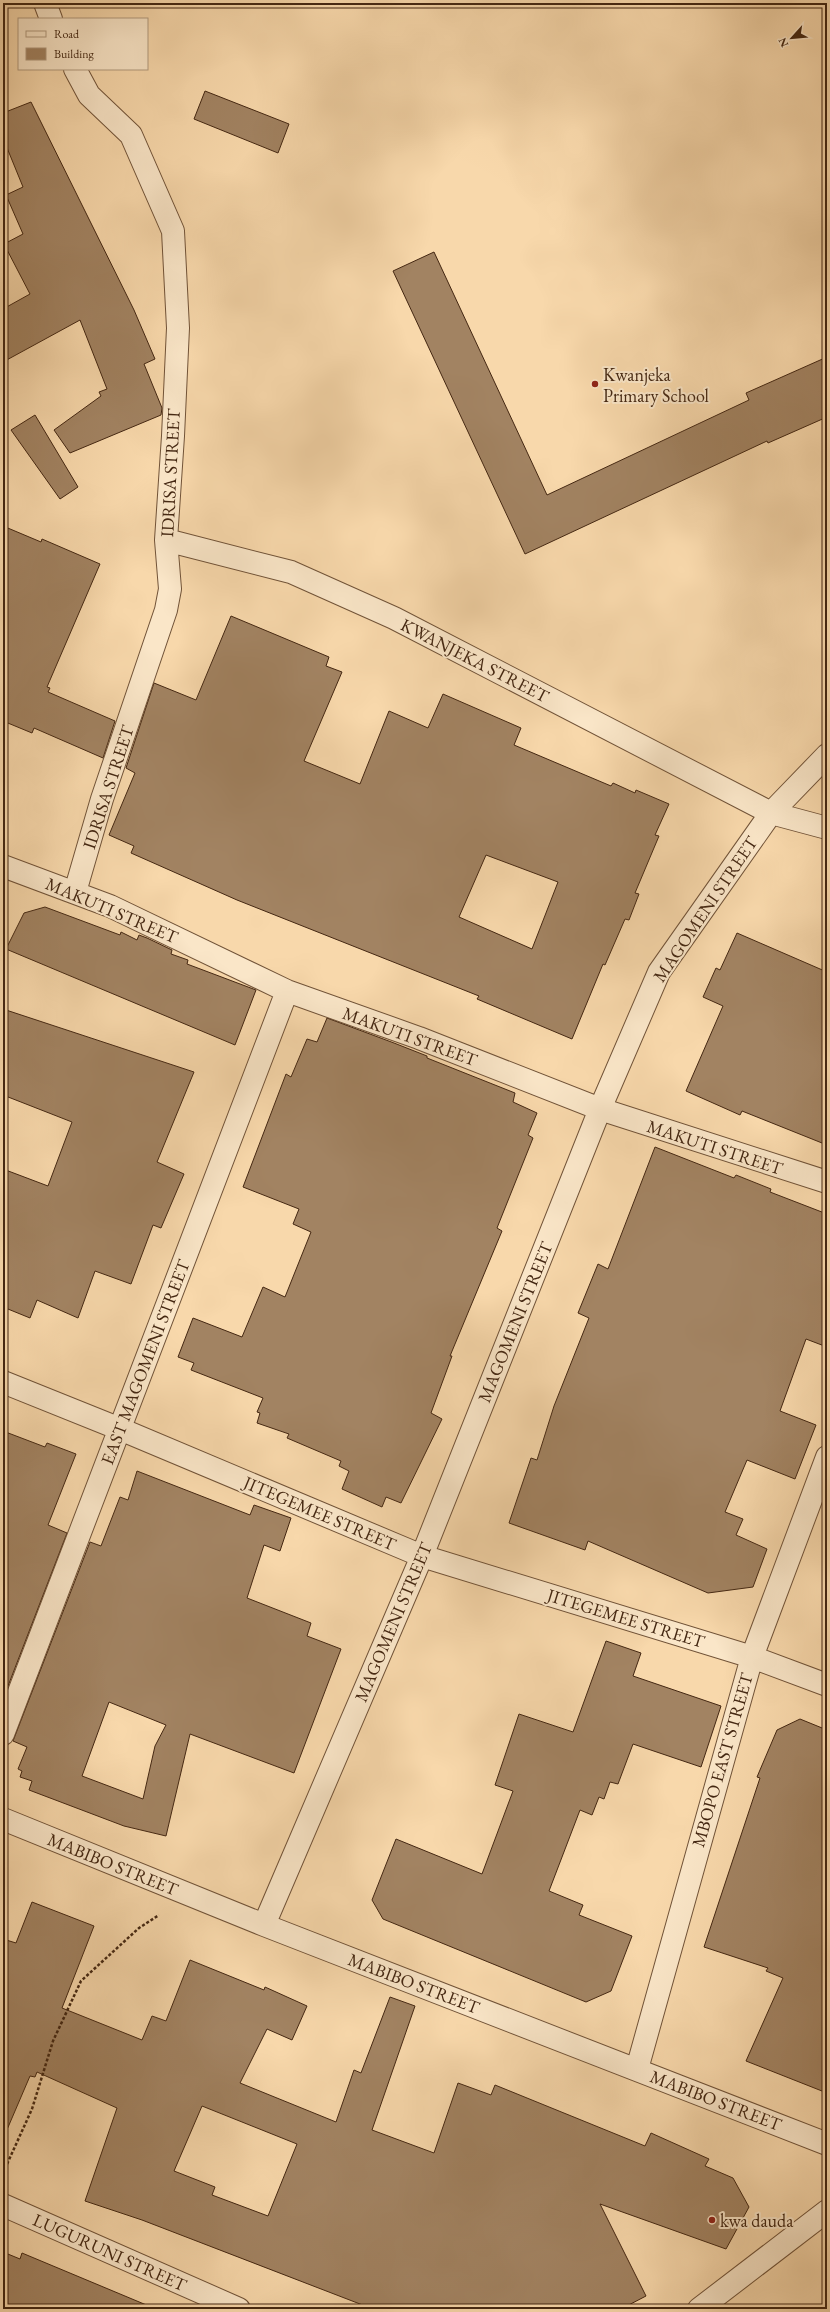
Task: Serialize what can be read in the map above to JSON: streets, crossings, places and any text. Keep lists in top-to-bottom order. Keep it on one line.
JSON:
{"streets":{"street":["IDRISA STREET","KWANJEKA STREET","MAGOMENI STREET","MAKUTI STREET","EAST MAGOMENI STREET","JITEGEMEE STREET","MBOPO EAST STREET","MABIBO STREET","LUGURUNI STREET"]},"crossings":[["IDRISA STREET","KWANJEKA STREET"],["IDRISA STREET","MAKUTI STREET"],["KWANJEKA STREET","MAGOMENI STREET"],["MAGOMENI STREET","MAKUTI STREET"],["MAGOMENI STREET","JITEGEMEE STREET"],["MAGOMENI STREET","MABIBO STREET"],["MAKUTI STREET","EAST MAGOMENI STREET"],["EAST MAGOMENI STREET","JITEGEMEE STREET"],["JITEGEMEE STREET","MBOPO EAST STREET"],["MBOPO EAST STREET","MABIBO STREET"]],"places":["Kwanjeka Primary School","kwa dauda"],"legend":["Road","Building"],"north":"bottom left"}
